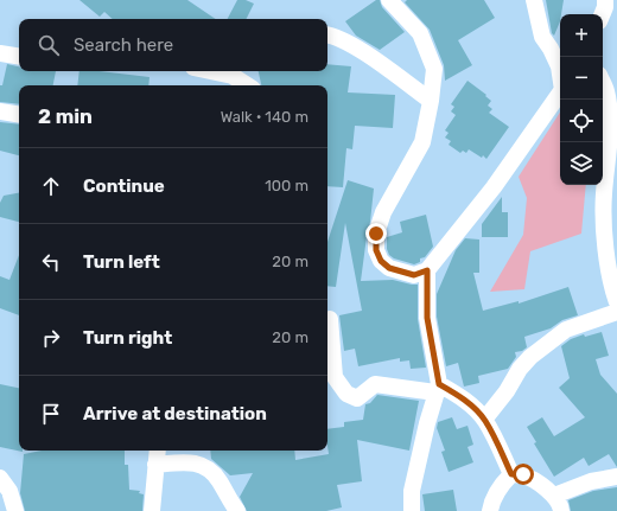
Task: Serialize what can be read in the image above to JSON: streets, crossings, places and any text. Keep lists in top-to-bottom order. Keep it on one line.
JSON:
{"page":{"map_buttons":["+","−"],"search":"Search here","heading":["2 min","Walk · 140 m"],"list":[["Continue","100 m"],["Turn left","20 m"],["Turn right","20 m"],"Arrive at destination"]}}
